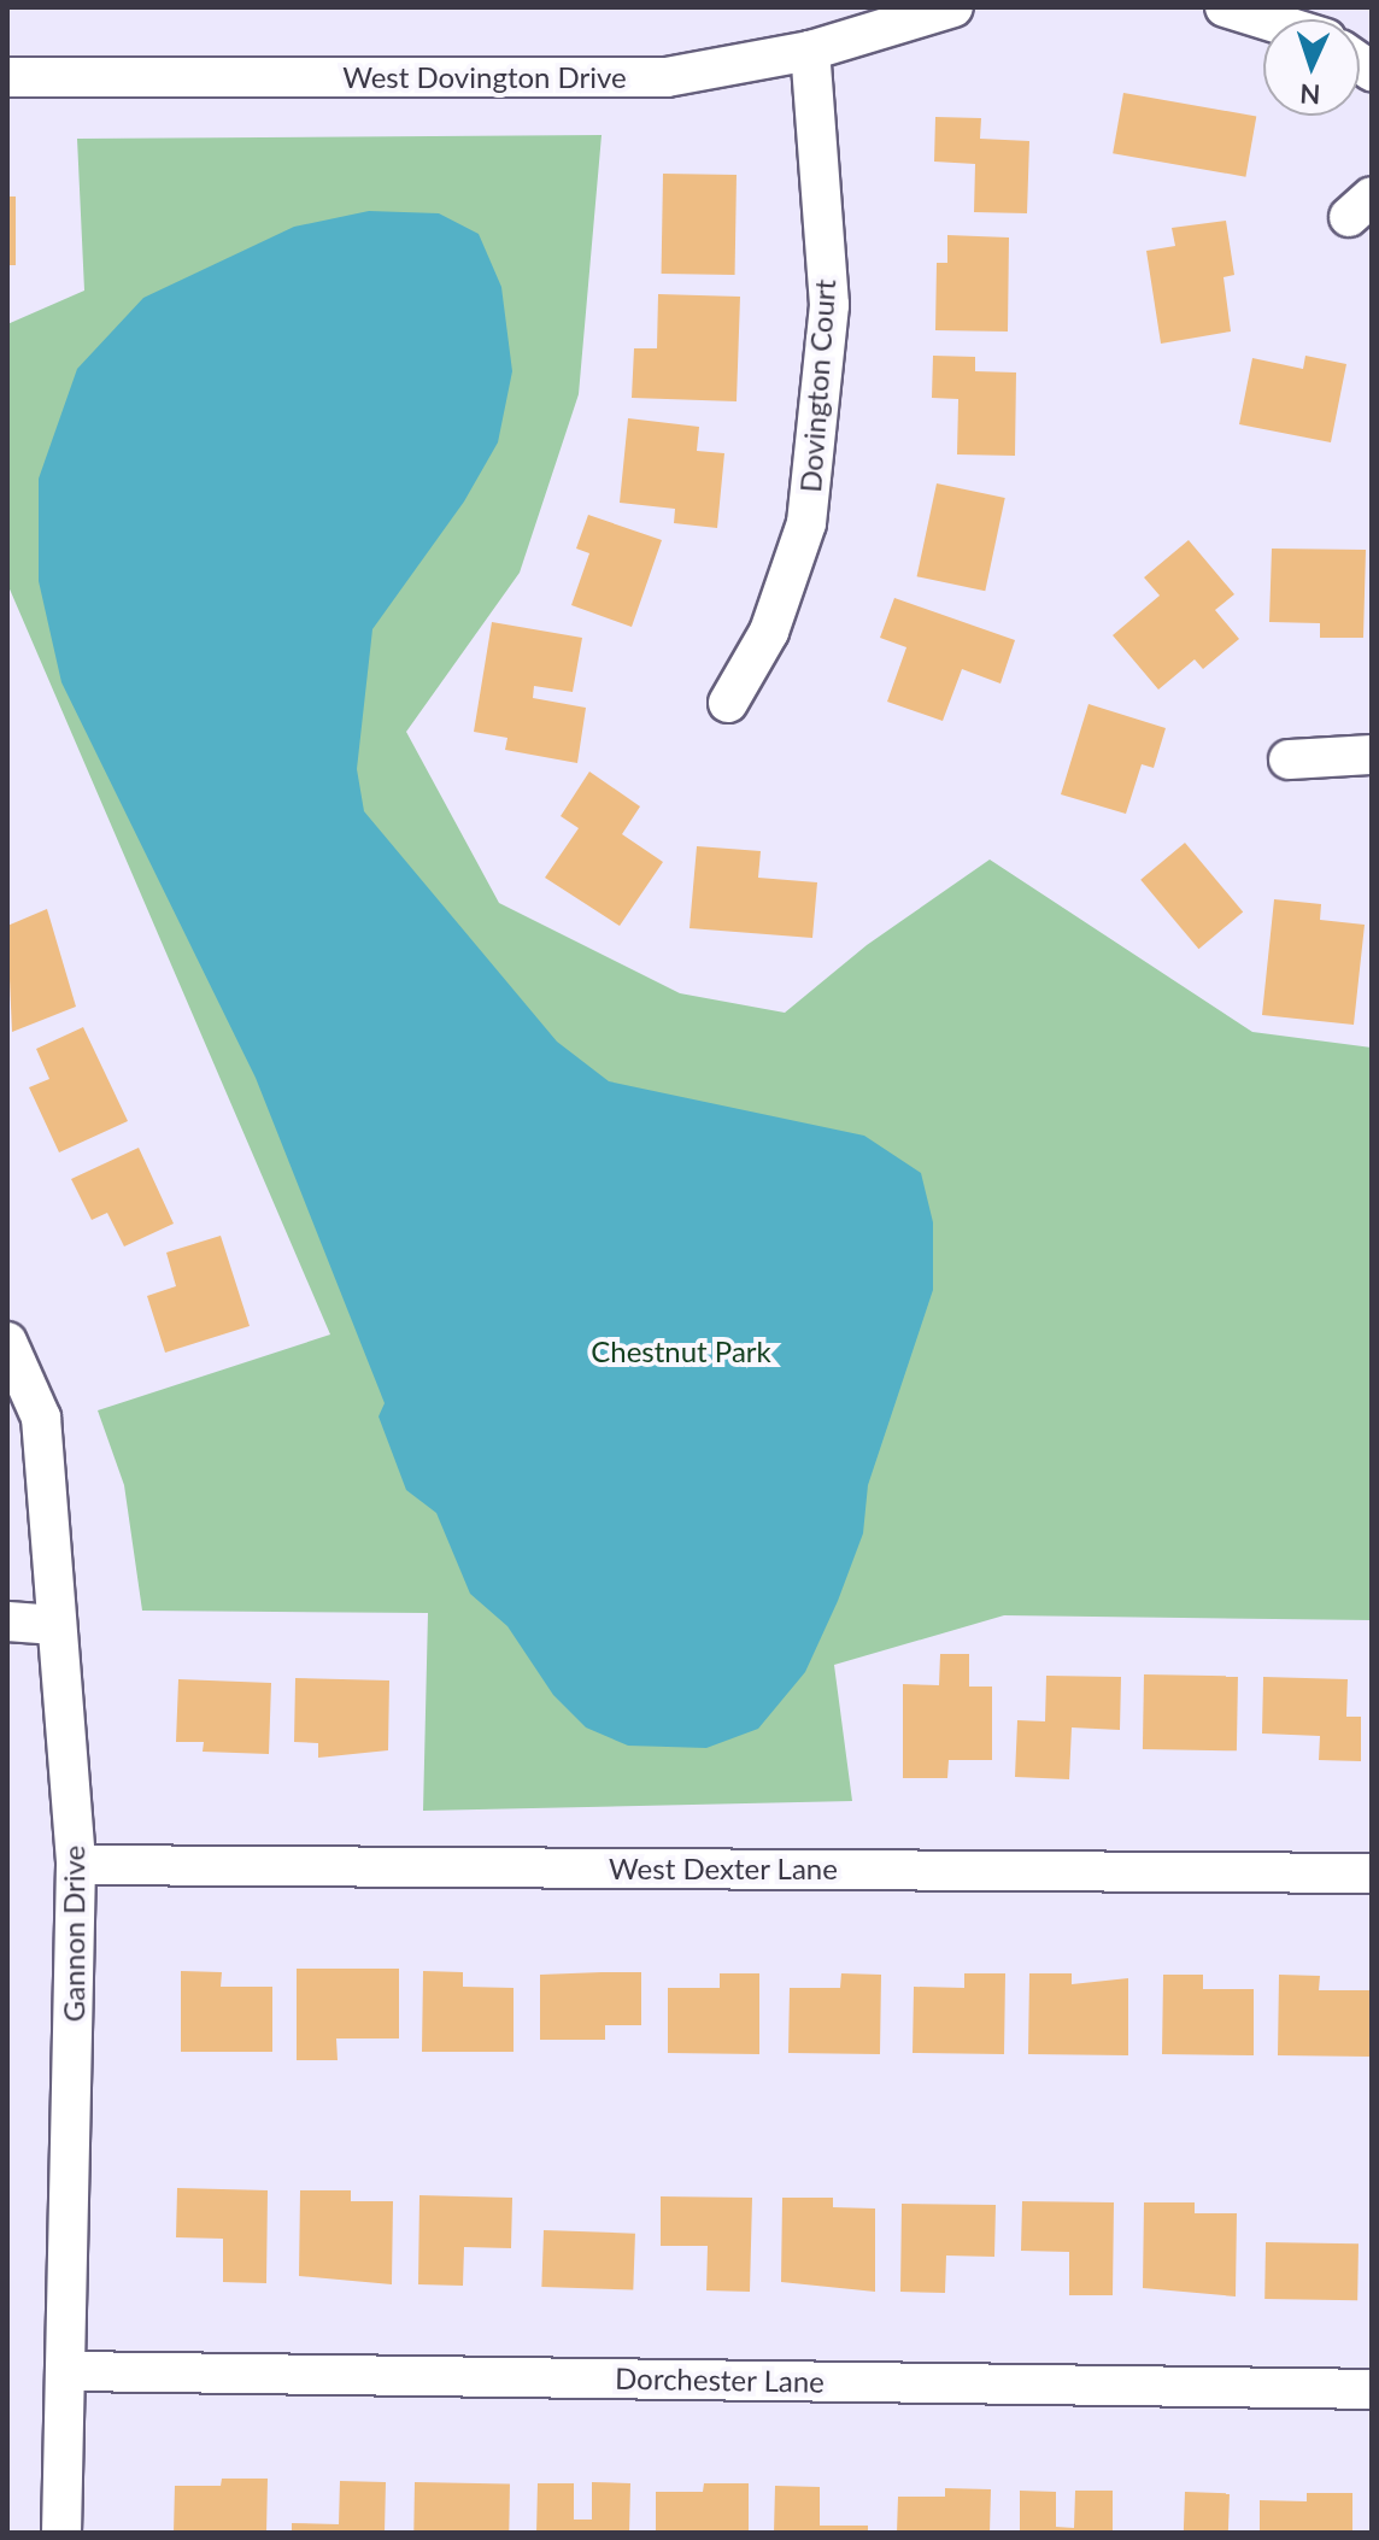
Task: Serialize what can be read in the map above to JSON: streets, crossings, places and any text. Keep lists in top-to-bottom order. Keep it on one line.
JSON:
{"streets":{"street":["West Dovington Drive","Dovington Court","West Dexter Lane","Gannon Drive","Dorchester Lane"]},"crossings":[["West Dovington Drive","Dovington Court"],["West Dexter Lane","Gannon Drive"],["Gannon Drive","Dorchester Lane"]],"parks":["Chestnut Park"],"north":"bottom"}
